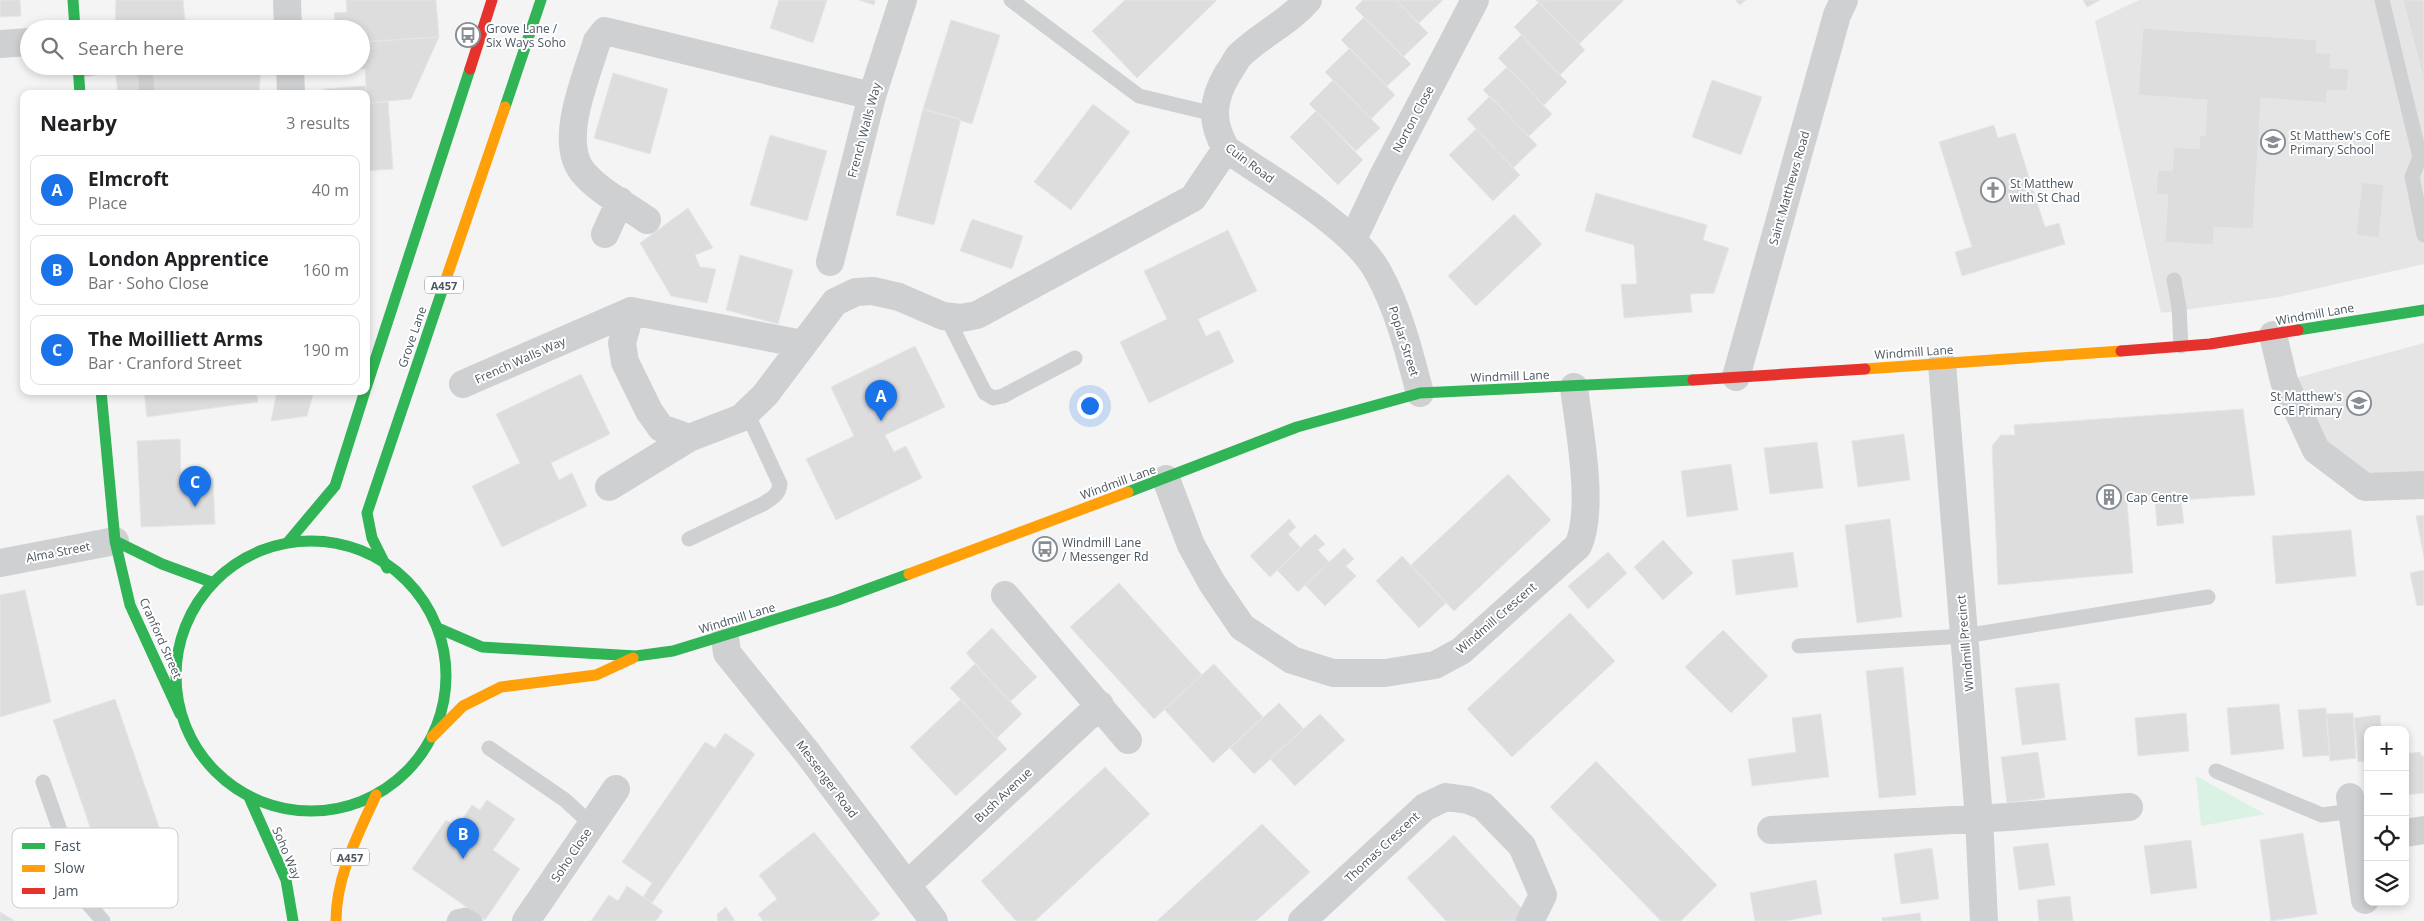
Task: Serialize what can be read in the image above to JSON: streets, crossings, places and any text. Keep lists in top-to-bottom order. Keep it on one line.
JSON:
{"streets":{"main road":["A457","Windmill Lane","Grove Lane","Cranford Street","Soho Way"],"street":["Norton Close","French Walls Way","Cuin Road","Saint Matthews Road","Poplar Street","Alma Street","Windmill Crescent","Windmill Precinct","Messenger Road","Bush Avenue","Thomas Crescent","Soho Close"]},"crossings":[["Norton Close","Cuin Road"],["Norton Close","Poplar Street"],["Cuin Road","Poplar Street"],["Saint Matthews Road","Windmill Lane"],["Windmill Lane","Poplar Street"],["Windmill Lane","Windmill Crescent"],["Windmill Lane","Windmill Precinct"],["Windmill Lane","Messenger Road"],["Alma Street","Cranford Street"],["Cranford Street","Soho Way"],["Messenger Road","Bush Avenue"]],"places":{"bus stop":["Grove Lane / Six Ways Soho","Windmill Lane / Messenger Rd"],"school or university":["St Matthew's CofE Primary School","St Matthew's CoE Primary"],"church":["St Matthew with St Chad"],"building":["Cap Centre"]},"legend":["Fast","Slow","Jam"],"page":{"search":"Search here","heading":["Nearby","3 results"],"list":[{"mark":"A","name":"Elmcroft","note":"Place","value":"40 m"},{"mark":"B","name":"London Apprentice","note":"Bar · Soho Close","value":"160 m"},{"mark":"C","name":"The Moilliett Arms","note":"Bar · Cranford Street","value":"190 m"}],"pins":["A","C","B"],"map_buttons":["+","−"]}}
